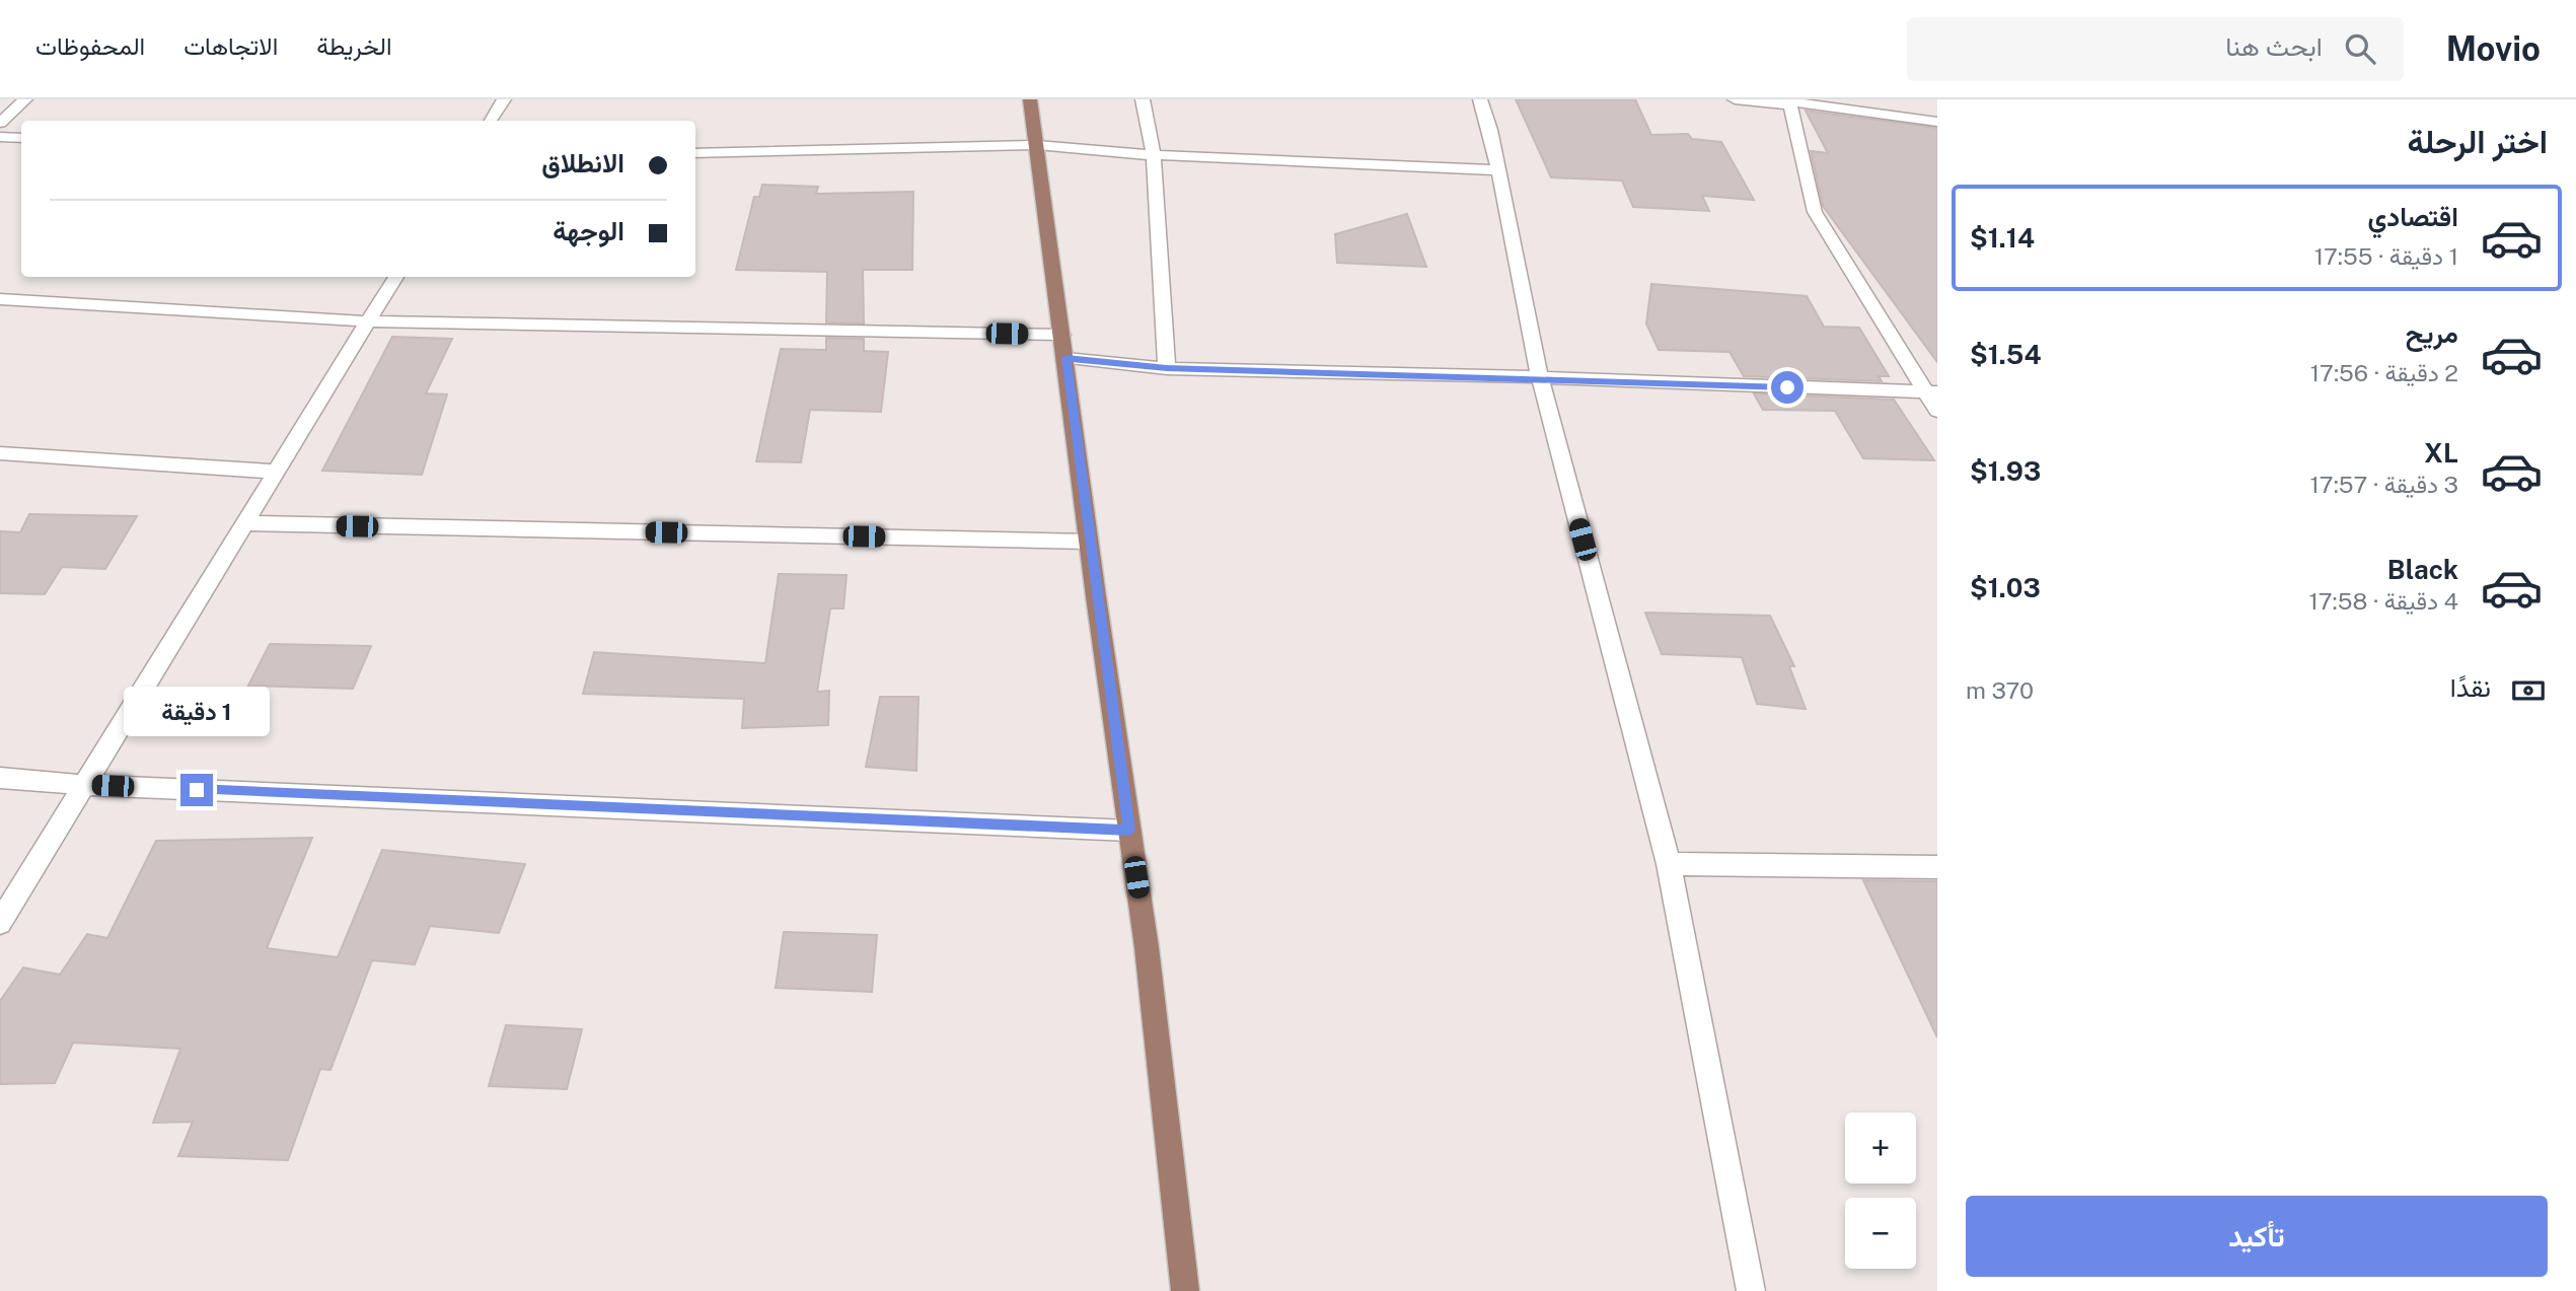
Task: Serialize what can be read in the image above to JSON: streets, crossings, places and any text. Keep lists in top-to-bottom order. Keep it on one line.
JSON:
{"page":{"header":"Movio","search":"ابحث هنا","nav":["الخريطة","الاتجاهات","المحفوظات"],"heading":"اختر الرحلة","banner":["الانطلاق","الوجهة"],"list":[{"name":"اقتصادي","note":"1 دقيقة · 17:55","value":"$1.14"},{"name":"مريح","note":"2 دقيقة · 17:56","value":"$1.54"},{"name":"XL","note":"3 دقيقة · 17:57","value":"$1.93"},{"name":"Black","note":"4 دقيقة · 17:58","value":"$1.03"}],"pay":["نقدًا","370 m"],"bubble":"1 دقيقة","map_buttons":["+","−"],"buttons":"تأكيد"}}
